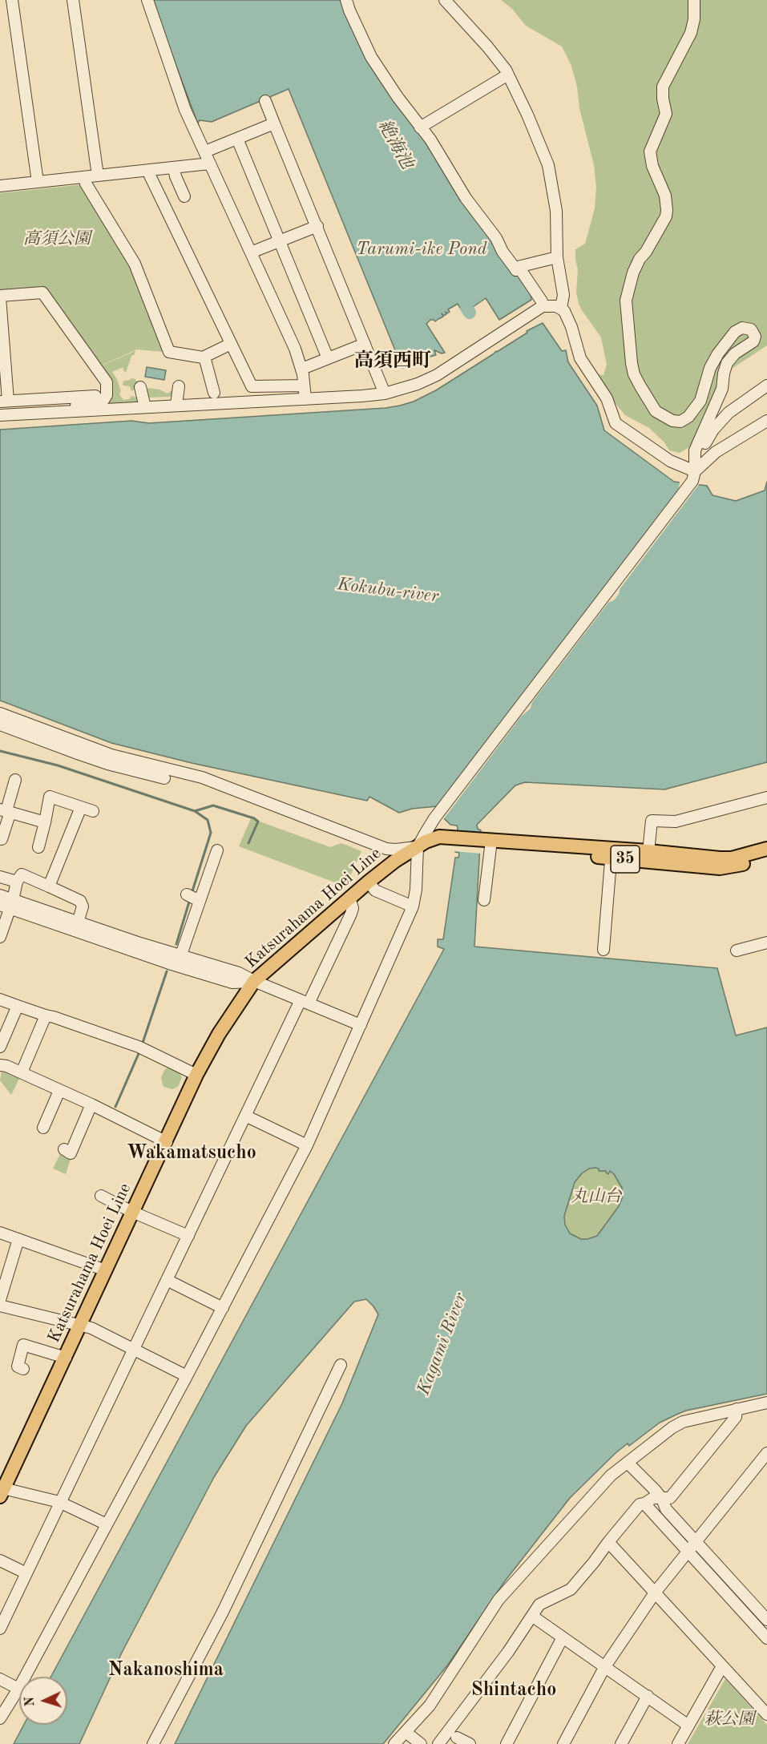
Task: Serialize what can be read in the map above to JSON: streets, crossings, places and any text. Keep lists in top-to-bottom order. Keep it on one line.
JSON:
{"streets":{"main road":["35","Katsurahama Hoei Line"]},"districts":["高須西町","Wakamatsucho","Nakanoshima","Shintacho"],"water":["絶海池","Tarumi-ike Pond","Kokubu-river","Kagami River"],"parks":["高須公園","丸山台","萩公園"],"north":"left"}
